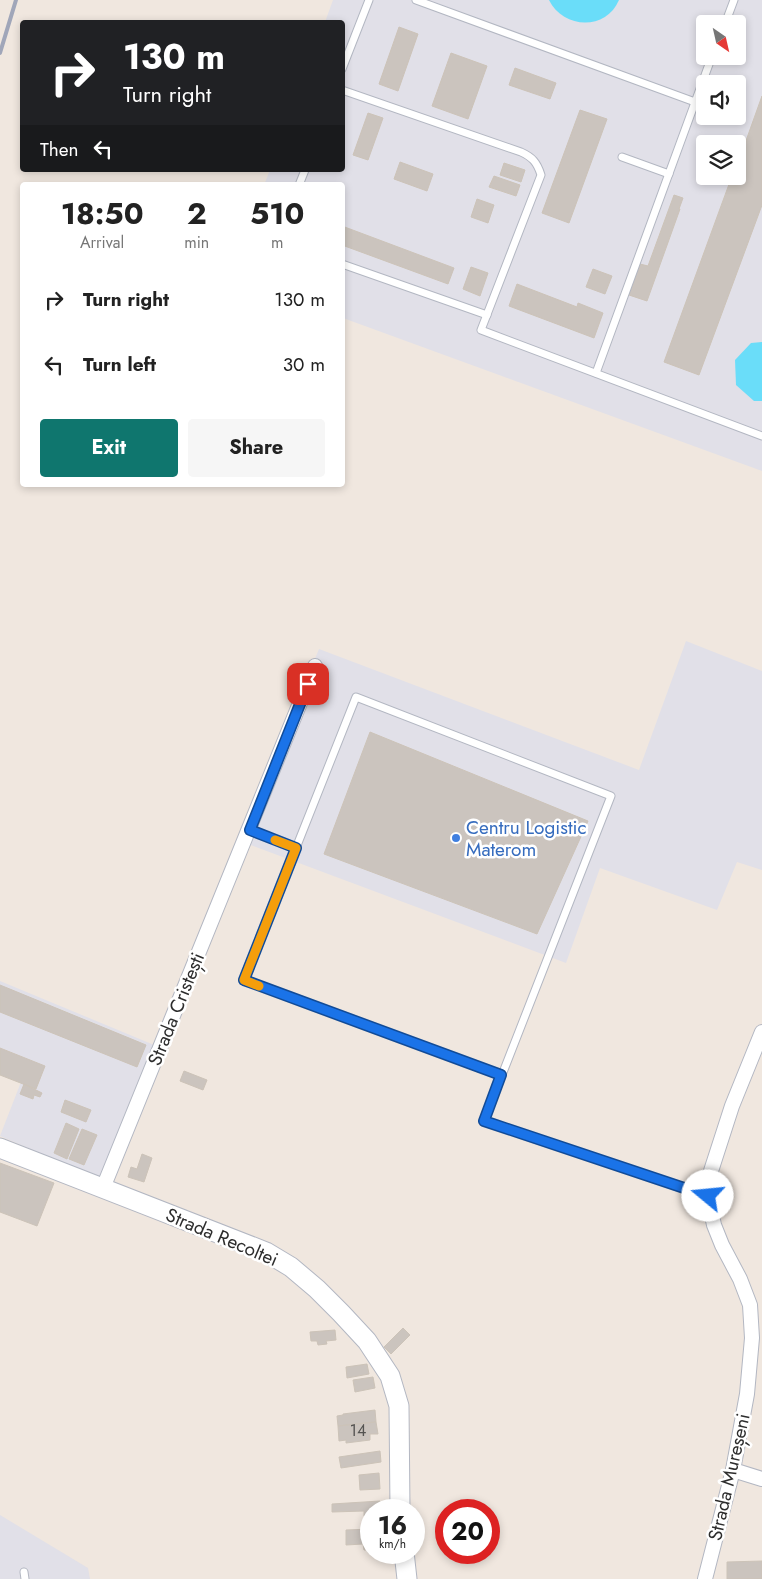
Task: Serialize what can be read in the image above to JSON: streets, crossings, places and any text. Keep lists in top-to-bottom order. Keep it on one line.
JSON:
{"streets":{"street":["Strada Cristești","Strada Recoltei","Strada Mureșeni"]},"crossings":[["Strada Cristești","Strada Recoltei"]],"places":["Centru Logistic Materom"],"house_numbers":["14"],"north":"bottom right","page":{"turn":["130 m","Turn right"],"then":"Then","eta":["18:50","Arrival","2","min","510","m"],"list":[{"name":"Turn right","value":"130 m"},{"name":"Turn left","value":"30 m"}],"buttons":["Exit","Share"],"speed":"16 km/h","limit":"20"}}
